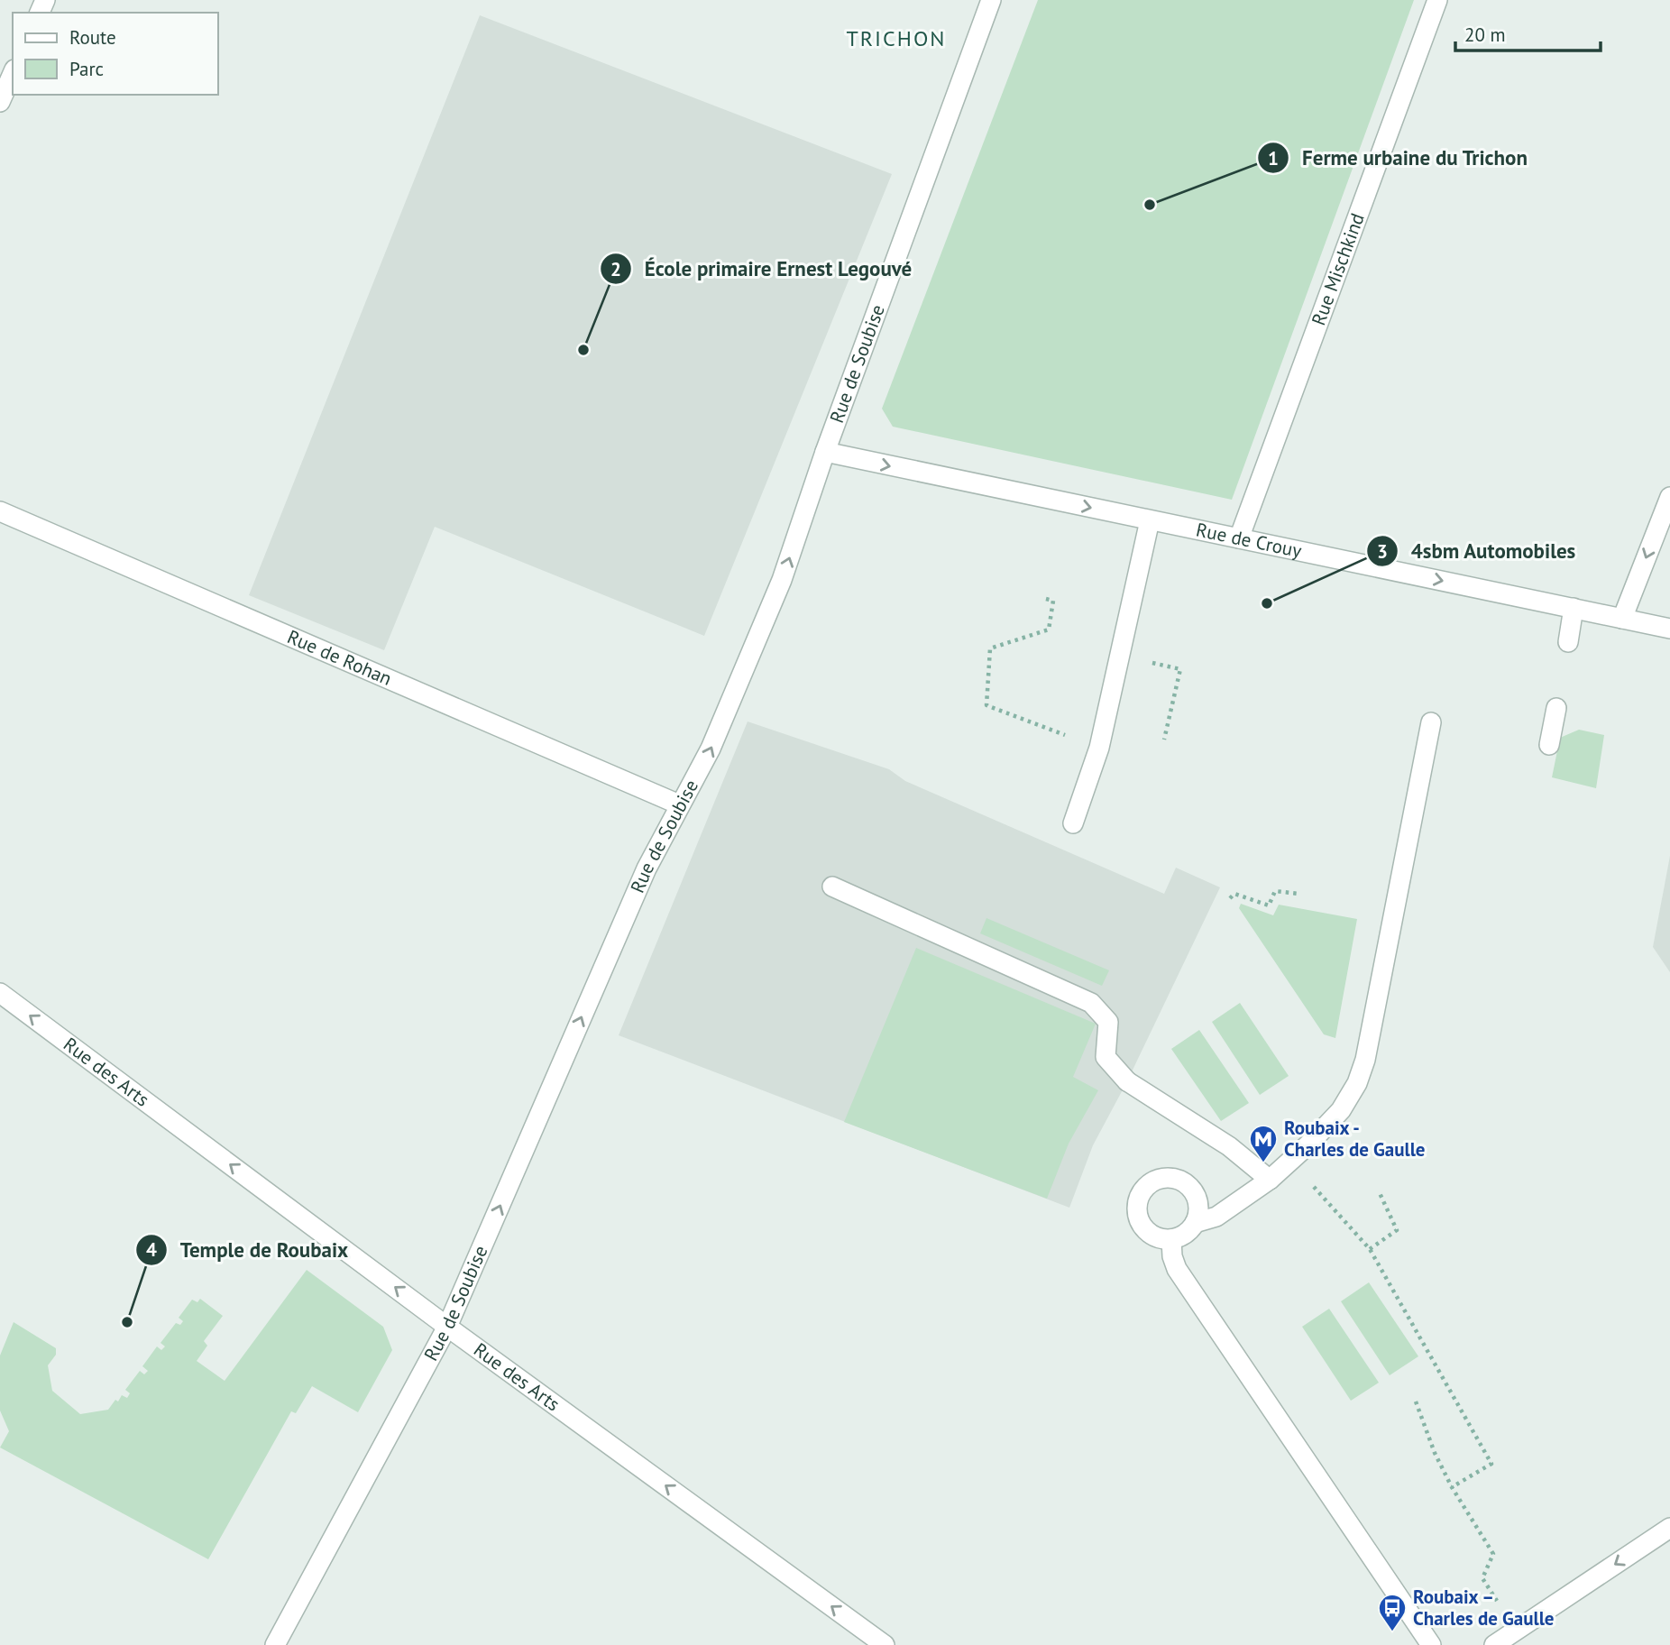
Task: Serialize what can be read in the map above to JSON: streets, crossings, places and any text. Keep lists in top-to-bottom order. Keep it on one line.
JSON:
{"streets":{"street":["Rue Mischkind","Rue de Soubise","Rue de Crouy","Rue de Rohan","Rue des Arts"]},"crossings":[["Rue Mischkind","Rue de Crouy"],["Rue de Soubise","Rue de Crouy"],["Rue de Soubise","Rue de Rohan"],["Rue de Soubise","Rue des Arts"]],"one_way":["Rue de Soubise","Rue de Crouy","Rue des Arts"],"districts":["TRICHON"],"places":{"other":["Ferme urbaine du Trichon","École primaire Ernest Legouvé","4sbm Automobiles","Temple de Roubaix"],"metro station":["Roubaix - Charles de Gaulle"],"bus stop":["Roubaix – Charles de Gaulle"]},"legend":["Route","Parc"],"scale_bar":"20 m"}
